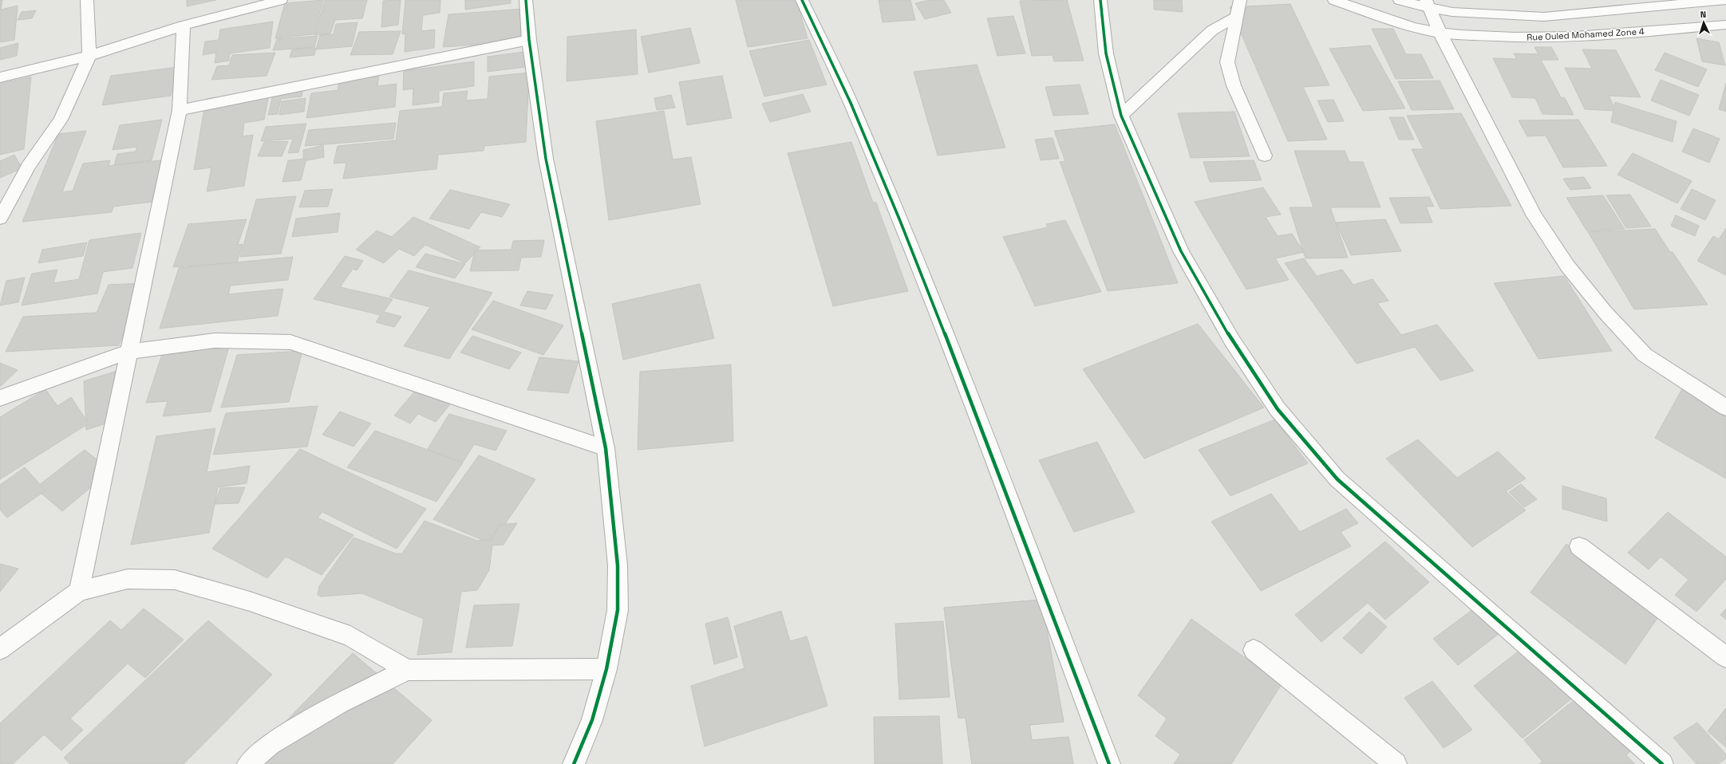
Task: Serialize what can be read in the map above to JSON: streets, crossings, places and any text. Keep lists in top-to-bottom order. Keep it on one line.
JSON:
{"streets":{"street":["Rue Ouled Mohamed Zone 4"]},"north":"top"}
